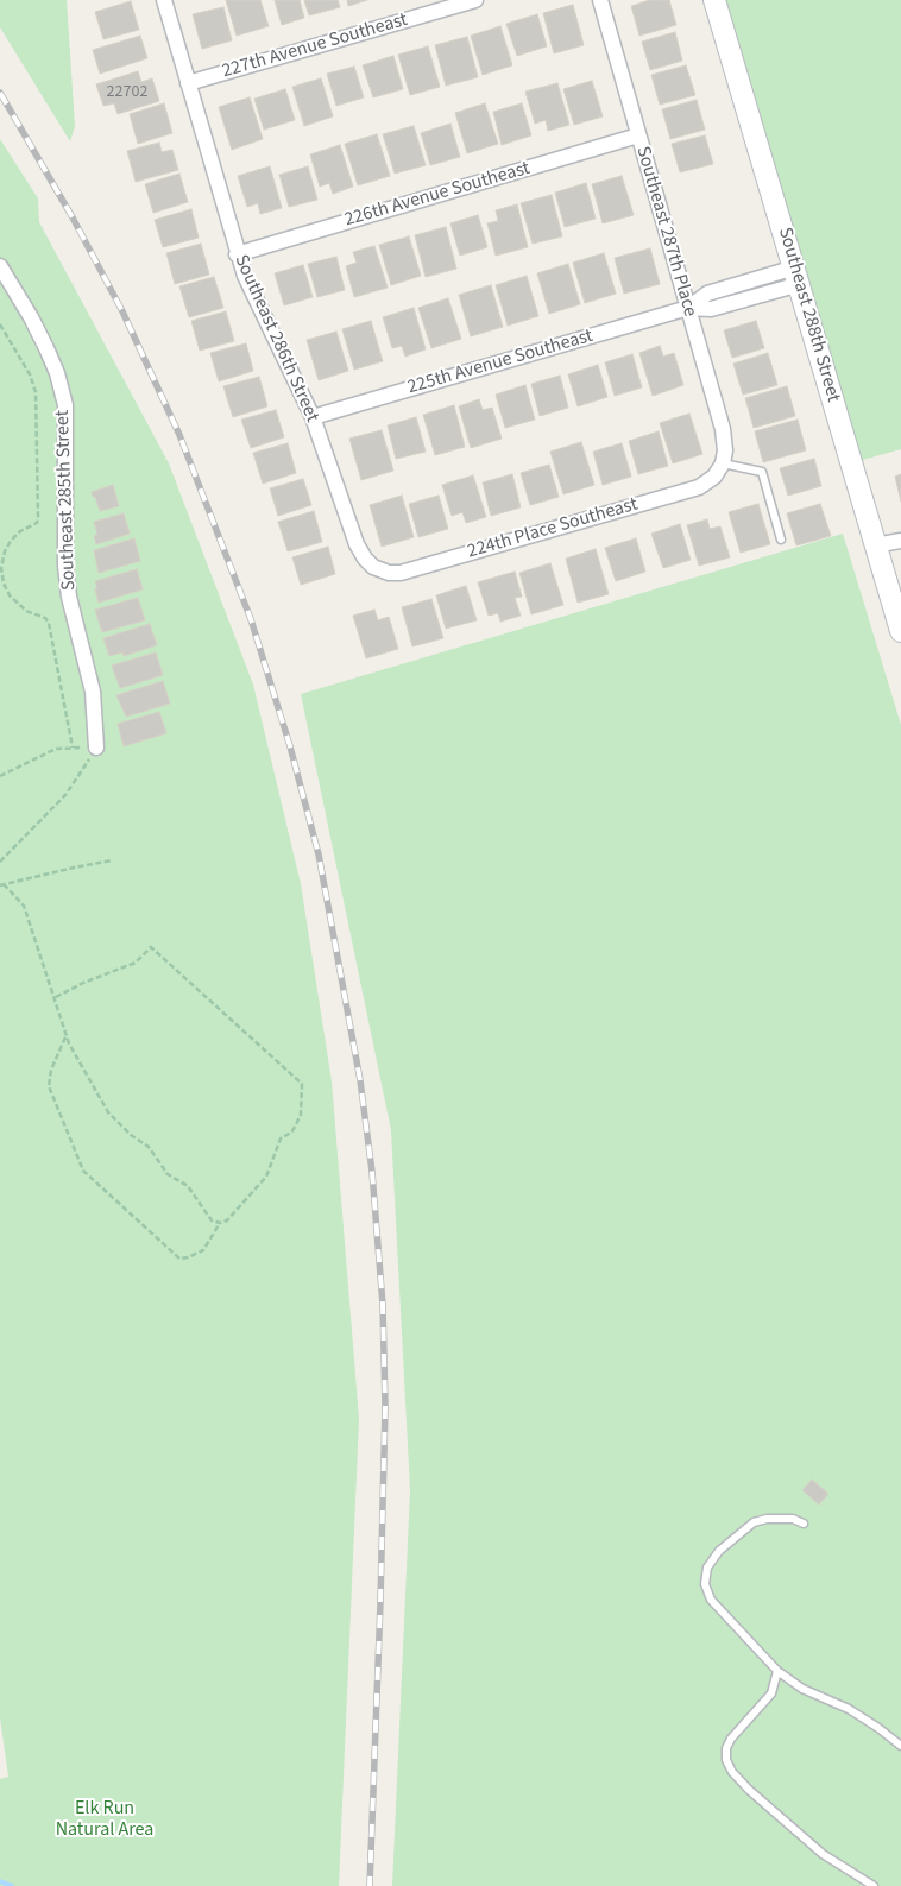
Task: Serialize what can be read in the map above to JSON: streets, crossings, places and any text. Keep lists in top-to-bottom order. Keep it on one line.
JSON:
{"streets":{"street":["227th Avenue Southeast","226th Avenue Southeast","Southeast 287th Place","Southeast 288th Street","Southeast 286th Street","225th Avenue Southeast","Southeast 285th Street","224th Place Southeast"]},"crossings":[["227th Avenue Southeast","Southeast 286th Street"],["226th Avenue Southeast","Southeast 287th Place"],["226th Avenue Southeast","Southeast 286th Street"],["Southeast 287th Place","225th Avenue Southeast"],["Southeast 287th Place","224th Place Southeast"],["Southeast 288th Street","225th Avenue Southeast"],["Southeast 286th Street","225th Avenue Southeast"],["Southeast 286th Street","224th Place Southeast"]],"parks":["Elk Run Natural Area"],"house_numbers":["22702"]}
